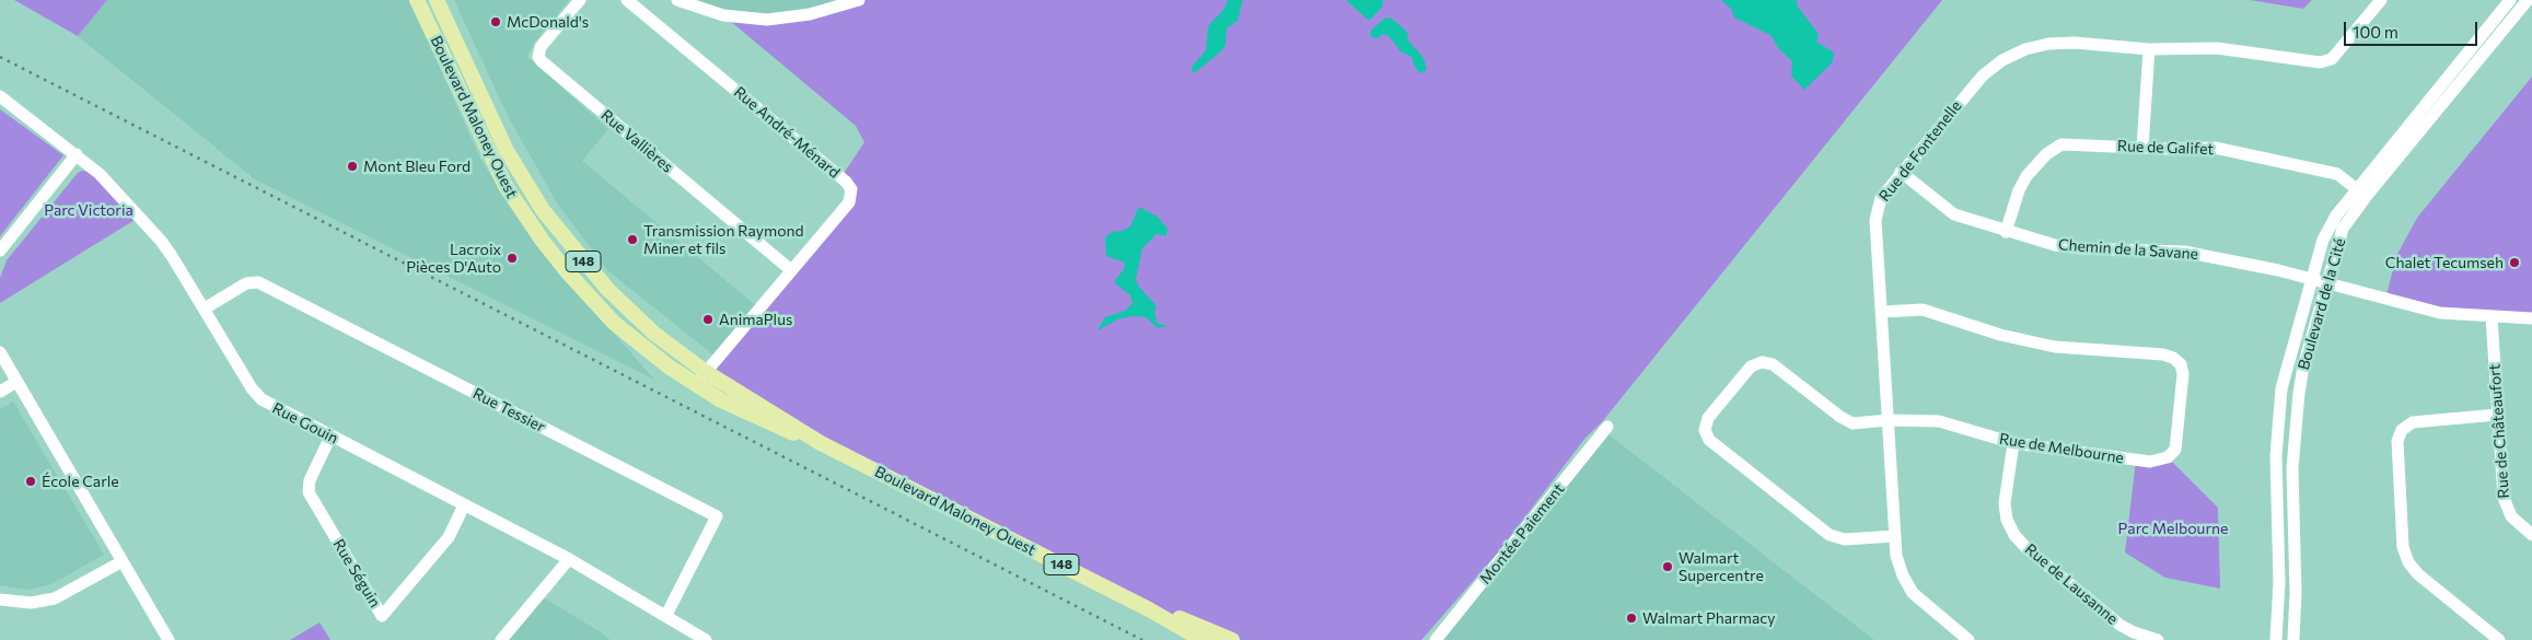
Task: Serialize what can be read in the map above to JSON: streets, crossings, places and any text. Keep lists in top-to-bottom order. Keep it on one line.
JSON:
{"streets":{"main road":["Boulevard Maloney Ouest","148"],"street":["Rue André-Ménard","Rue Vallières","Rue de Galifet","Rue de Fontenelle","Chemin de la Savane","Boulevard de la Cité","Rue Tessier","Rue Gouin","Rue de Châteaufort","Rue de Melbourne","Montée Paiement","Rue Séguin","Rue de Lausanne"]},"crossings":[["Boulevard Maloney Ouest","Rue André-Ménard"],["Rue André-Ménard","Rue Vallières"],["Rue de Galifet","Chemin de la Savane"],["Rue de Galifet","Boulevard de la Cité"],["Rue de Fontenelle","Chemin de la Savane"],["Rue de Fontenelle","Rue de Melbourne"],["Chemin de la Savane","Boulevard de la Cité"],["Chemin de la Savane","Rue de Châteaufort"],["Rue Tessier","Rue Gouin"],["Rue Gouin","Rue Séguin"],["Rue de Melbourne","Rue de Lausanne"]],"parks":["Parc Victoria","Parc Melbourne"],"places":["McDonald's","Mont Bleu Ford","Transmission Raymond Miner et fils","Lacroix Pièces D'Auto","Chalet Tecumseh","AnimaPlus","École Carle","Walmart Supercentre","Walmart Pharmacy"],"scale_bar":"100 m"}
